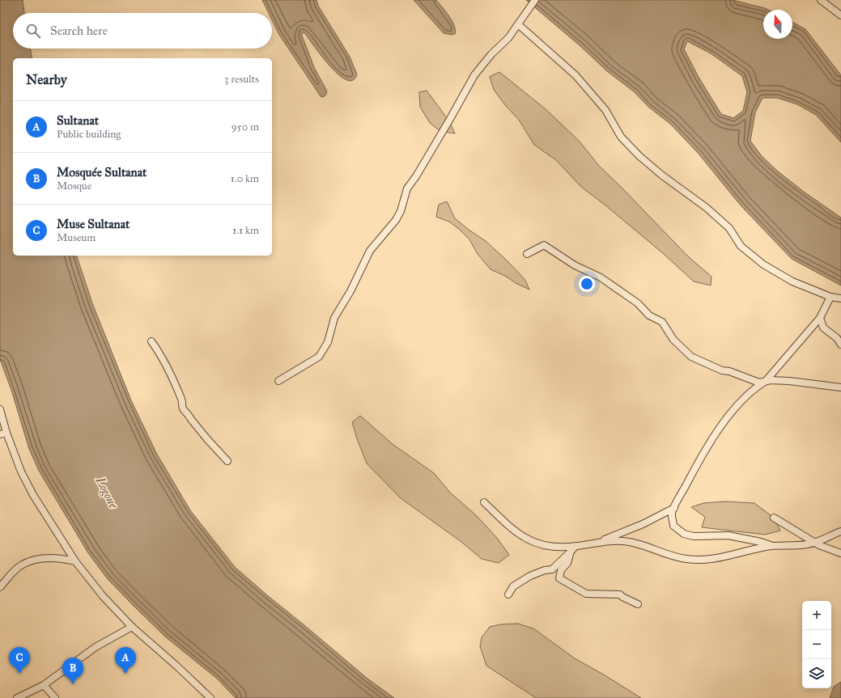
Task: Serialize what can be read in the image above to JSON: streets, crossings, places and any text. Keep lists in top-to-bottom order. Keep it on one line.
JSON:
{"water":["Logone"],"north":"top","page":{"search":"Search here","heading":["Nearby","3 results"],"list":[{"mark":"A","name":"Sultanat","note":"Public building","value":"950 m"},{"mark":"B","name":"Mosquée Sultanat","note":"Mosque","value":"1.0 km"},{"mark":"C","name":"Muse Sultanat","note":"Museum","value":"1.1 km"}],"map_buttons":["+","−"],"pins":["A","C","B"]}}
